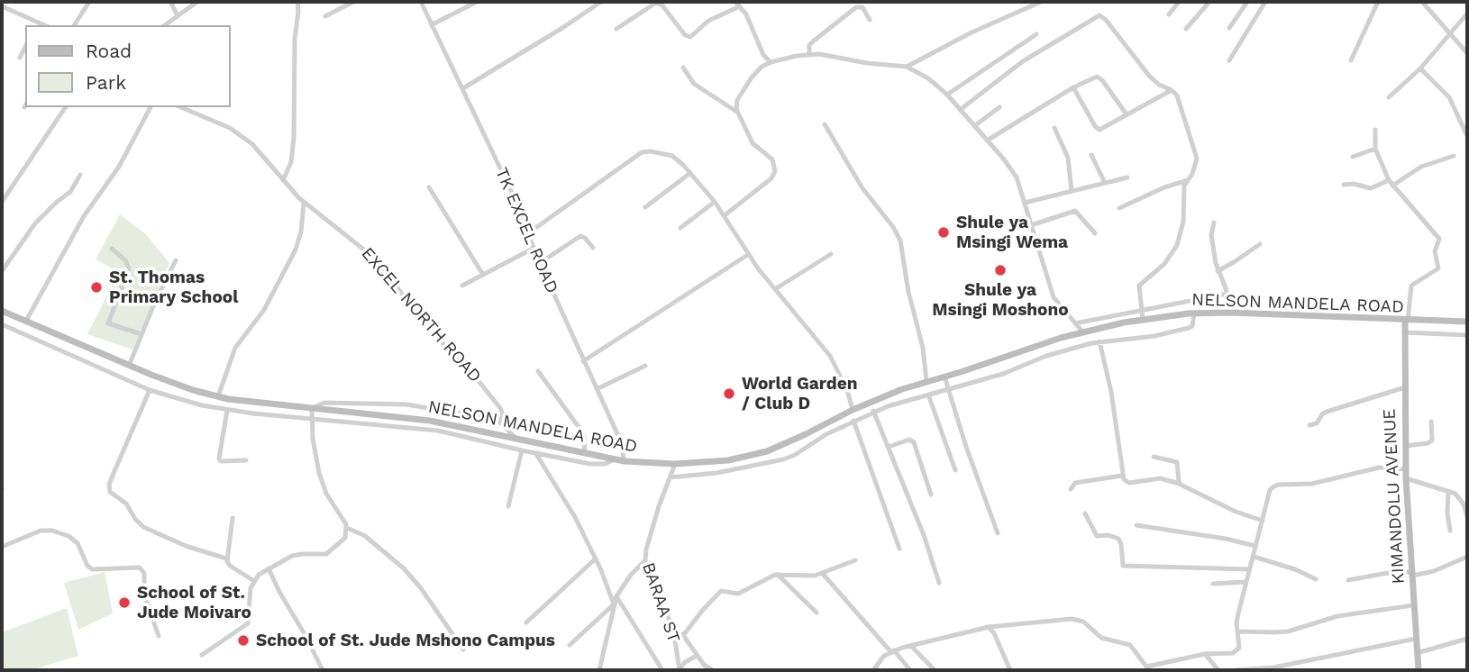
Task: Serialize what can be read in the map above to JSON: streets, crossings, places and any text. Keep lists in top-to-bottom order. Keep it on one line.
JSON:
{"streets":{"main road":["NELSON MANDELA ROAD","KIMANDOLU AVENUE"],"street":["TK EXCEL ROAD","EXCEL NORTH ROAD","BARAA ST"]},"crossings":[["TK EXCEL ROAD","NELSON MANDELA ROAD"],["NELSON MANDELA ROAD","KIMANDOLU AVENUE"],["NELSON MANDELA ROAD","BARAA ST"]],"places":["Shule ya Msingi Wema","Shule ya Msingi Moshono","St. Thomas Primary School","World Garden / Club D","School of St. Jude Moivaro","School of St. Jude Mshono Campus"],"legend":["Road","Park"]}
